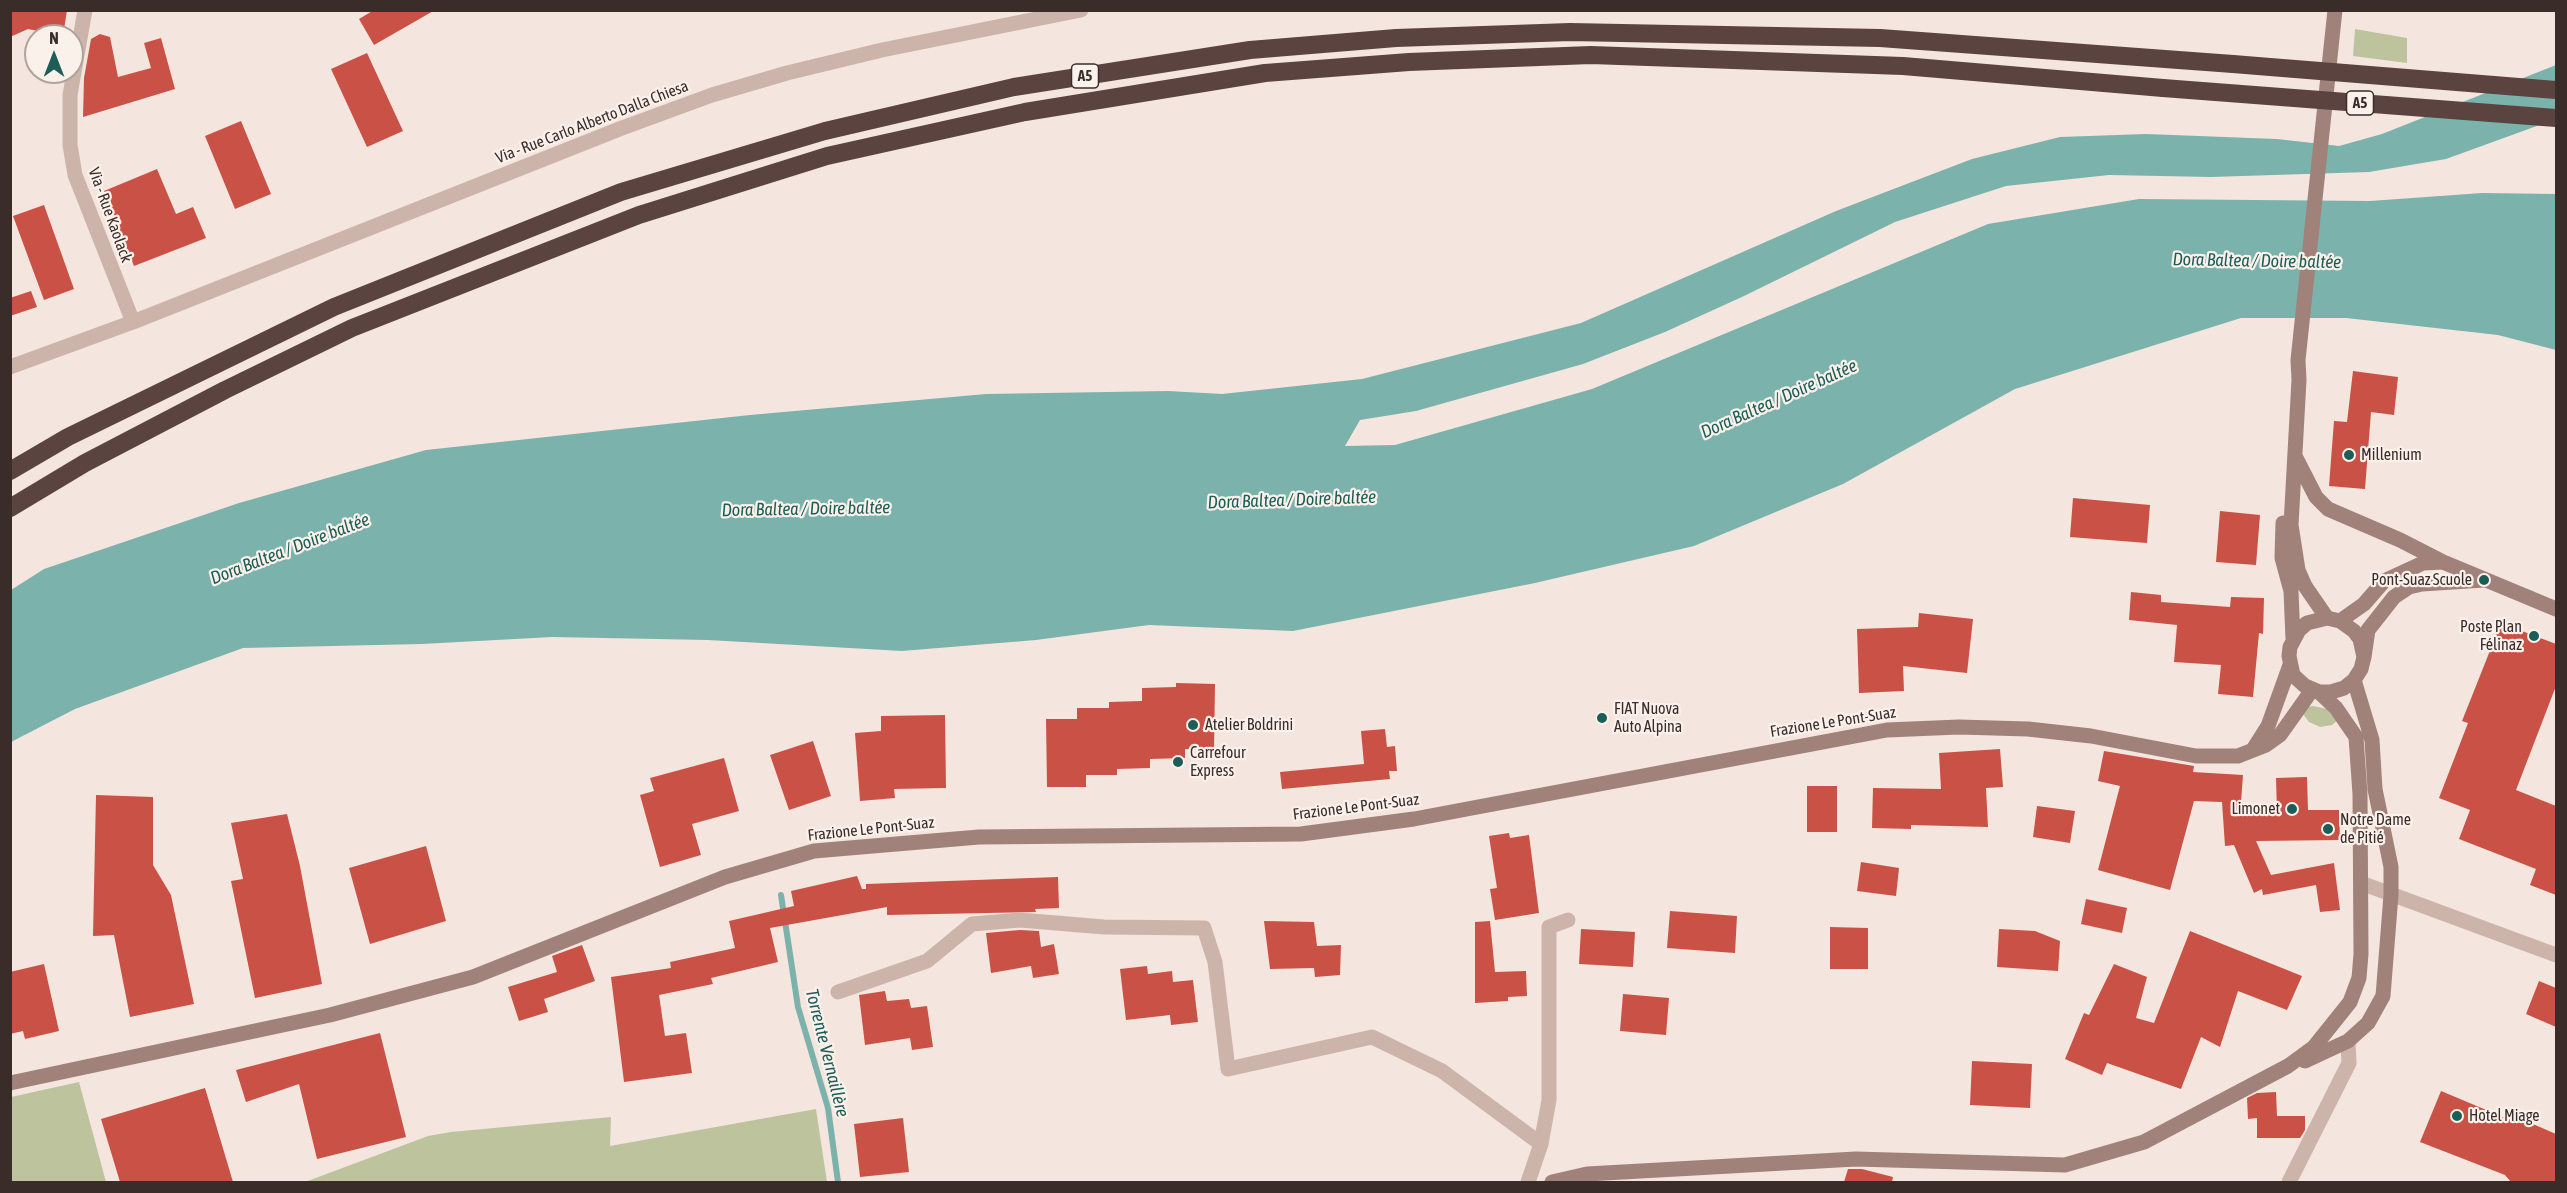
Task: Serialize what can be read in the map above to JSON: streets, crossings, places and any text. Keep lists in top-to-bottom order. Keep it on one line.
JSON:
{"streets":{"highway":["A5"],"main road":["Frazione Le Pont-Suaz"],"street":["Via - Rue Carlo Alberto Dalla Chiesa","Via - Rue Kaolack"]},"crossings":[["Via - Rue Carlo Alberto Dalla Chiesa","Via - Rue Kaolack"]],"water":["Dora Baltea / Doire baltée","Torrente Vernaillère"],"places":["Millenium","Pont-Suaz Scuole","Poste Plan Félinaz","FIAT Nuova Auto Alpina","Atelier Boldrini","Carrefour Express","Limonet","Notre Dame de Pitié","Hotel Miage"],"north":"top"}
